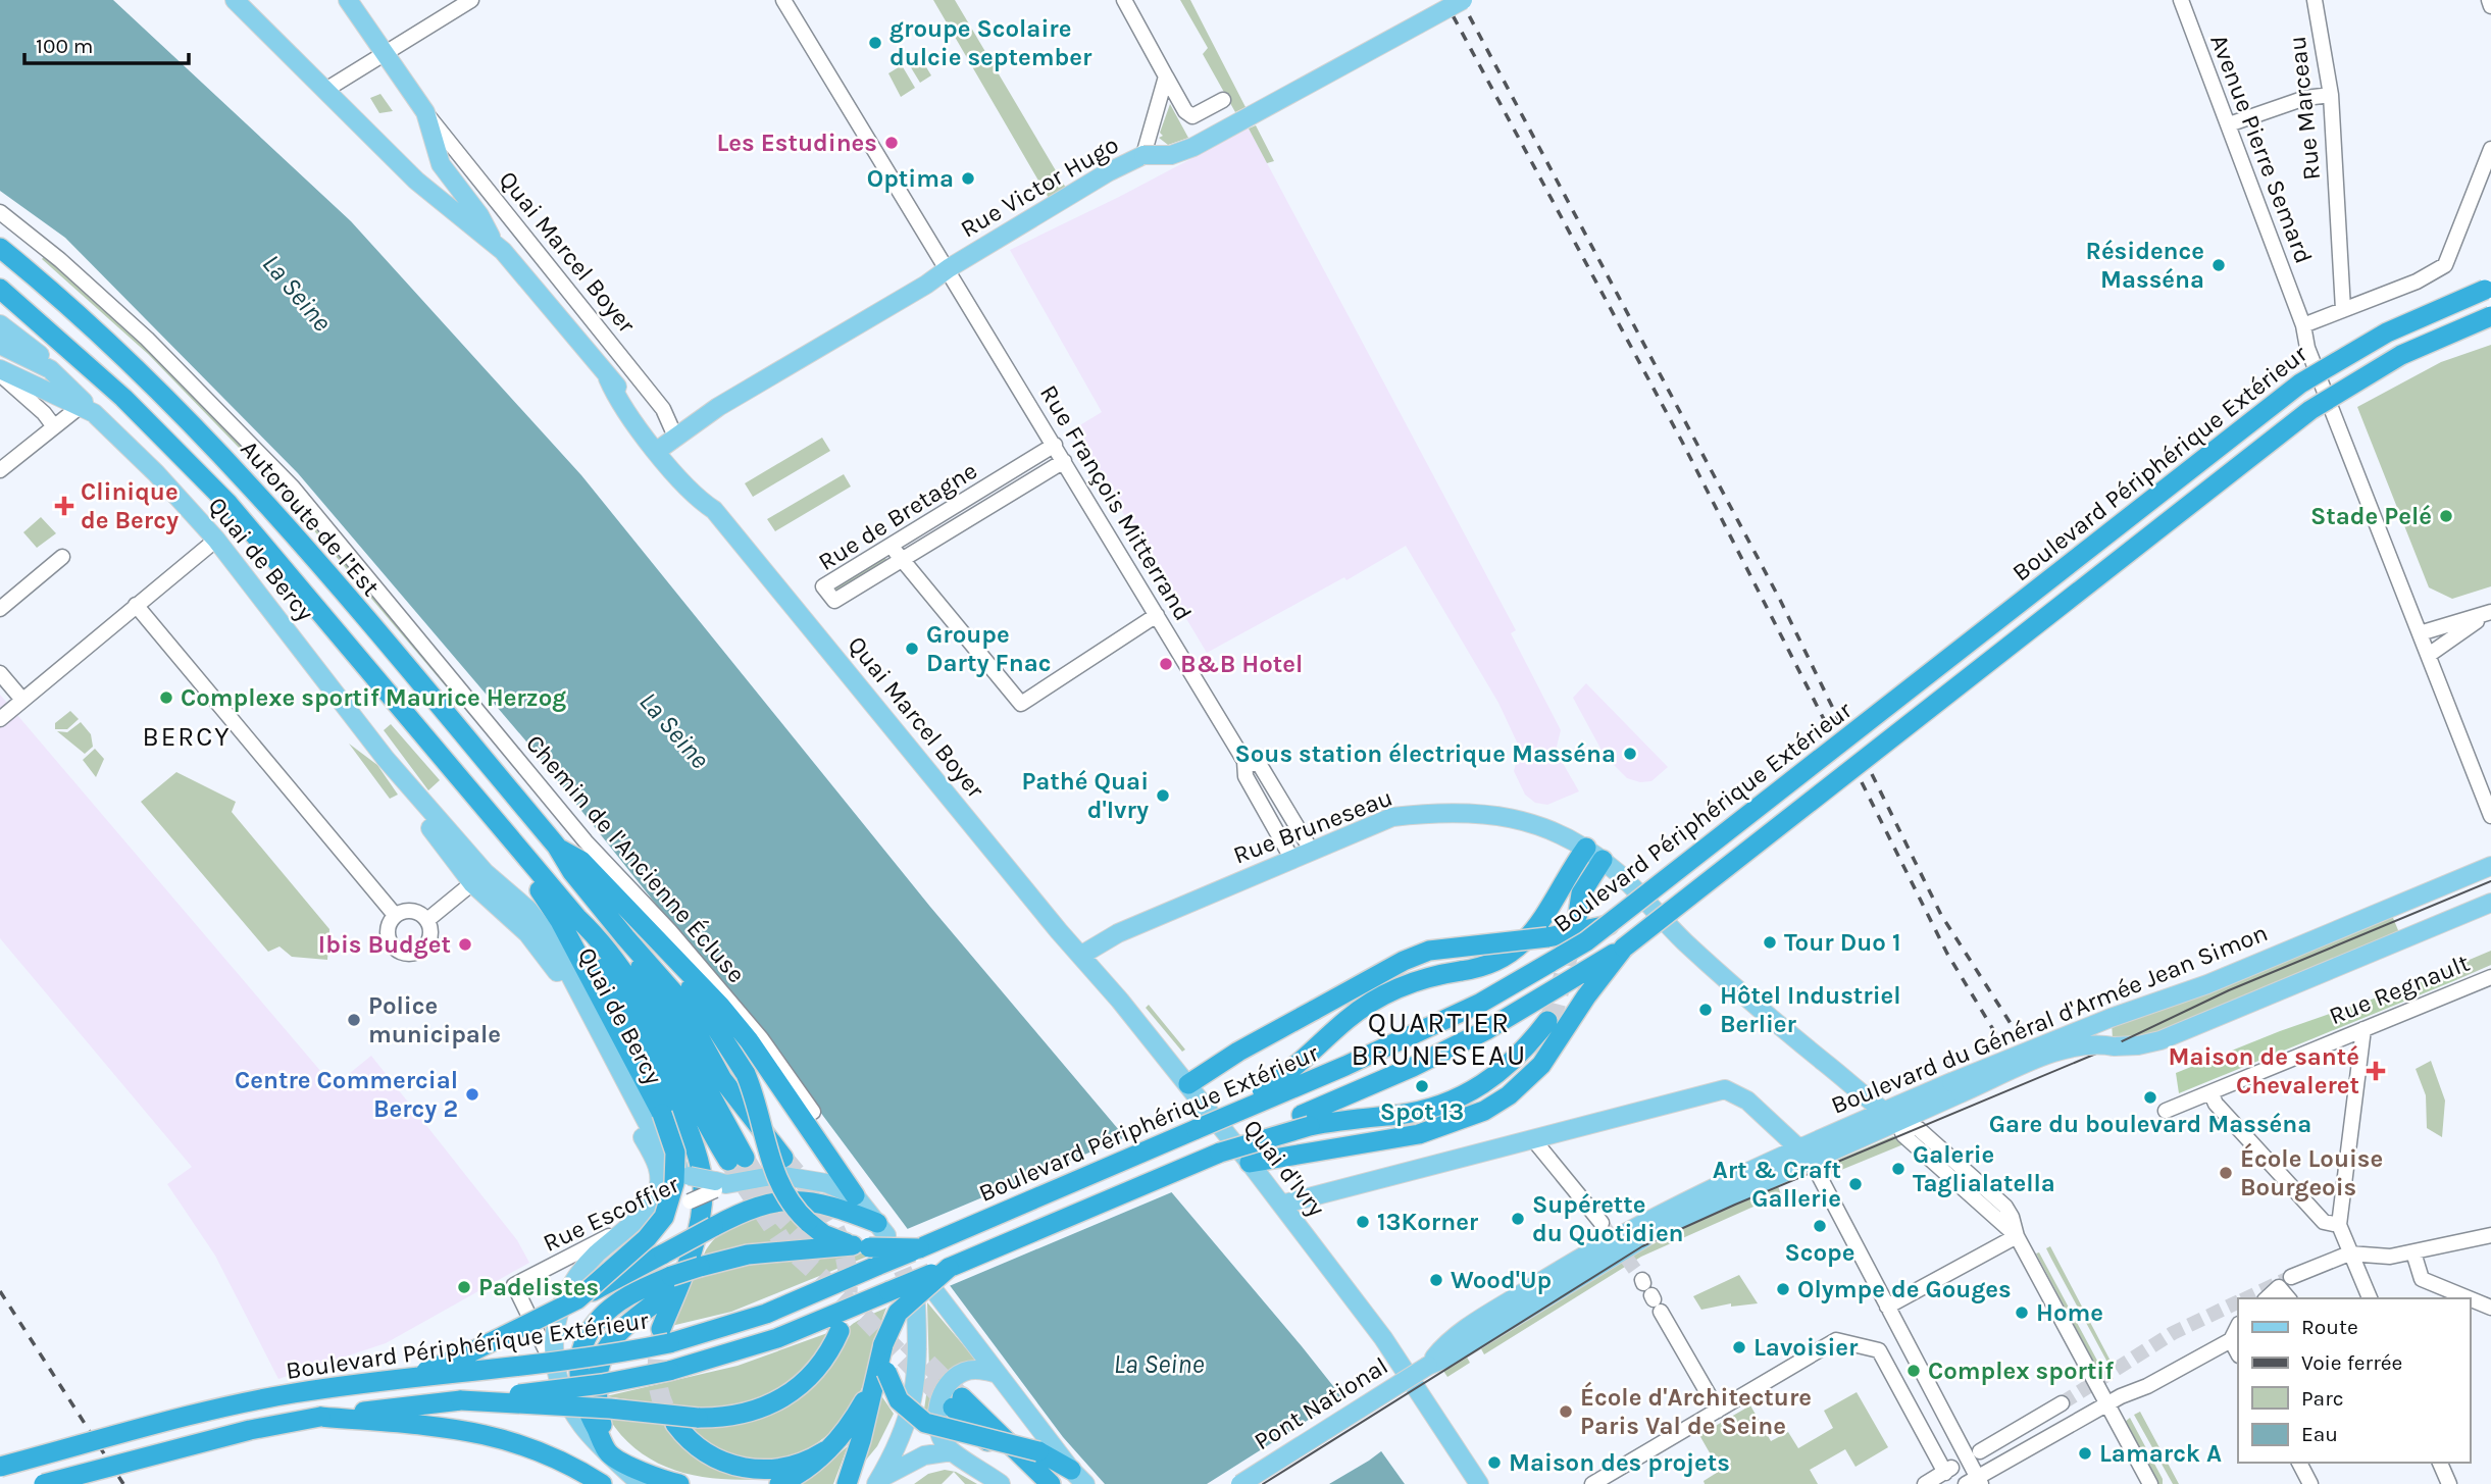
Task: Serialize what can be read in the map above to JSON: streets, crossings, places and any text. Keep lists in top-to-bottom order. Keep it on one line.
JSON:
{"streets":{"highway":["Boulevard Périphérique Extérieur","Autoroute de l’Est"],"main road":["Rue Victor Hugo","Quai Marcel Boyer","Quai de Bercy","Rue Bruneseau","Boulevard du Général d'Armée Jean Simon","Quai d'Ivry","Pont National"],"street":["Rue Marceau","Avenue Pierre Semard","Rue François Mitterrand","Rue de Bretagne","Chemin de l'Ancienne Écluse","Rue Regnault","Rue Escoffier"]},"crossings":[["Rue Victor Hugo","Quai Marcel Boyer"],["Rue Victor Hugo","Rue François Mitterrand"],["Quai Marcel Boyer","Rue Bruneseau"],["Quai Marcel Boyer","Quai d'Ivry"],["Rue François Mitterrand","Rue de Bretagne"],["Rue François Mitterrand","Rue Bruneseau"],["Quai de Bercy","Rue Escoffier"],["Rue Bruneseau","Boulevard du Général d'Armée Jean Simon"],["Rue Bruneseau","Quai d'Ivry"],["Boulevard du Général d'Armée Jean Simon","Pont National"]],"districts":["BERCY","QUARTIER BRUNESEAU"],"water":["La Seine"],"places":{"other":["groupe Scolaire dulcie september","Les Estudines","Optima","Résidence Masséna","Stade Pelé","Groupe Darty Fnac","B&B Hotel","Complexe sportif Maurice Herzog","Sous station électrique Masséna","Pathé Quai d'Ivry","Tour Duo 1","Ibis Budget","Hôtel Industriel Berlier","Police municipale","Spot 13","Centre Commercial Bercy 2","Gare du boulevard Masséna","Galerie Taglialatella","École Louise Bourgeois","Art & Craft Gallerie","Supérette du Quotidien","13Korner","Scope","Wood'Up","Padelistes","Olympe de Gouges","Home","Lavoisier","Complex sportif","École d'Architecture Paris Val de Seine","Lamarck A","Maison des projets"],"health":["Clinique de Bercy","Maison de santé Chevaleret"]},"legend":["Route","Voie ferrée","Parc","Eau"],"scale_bar":"100 m"}
